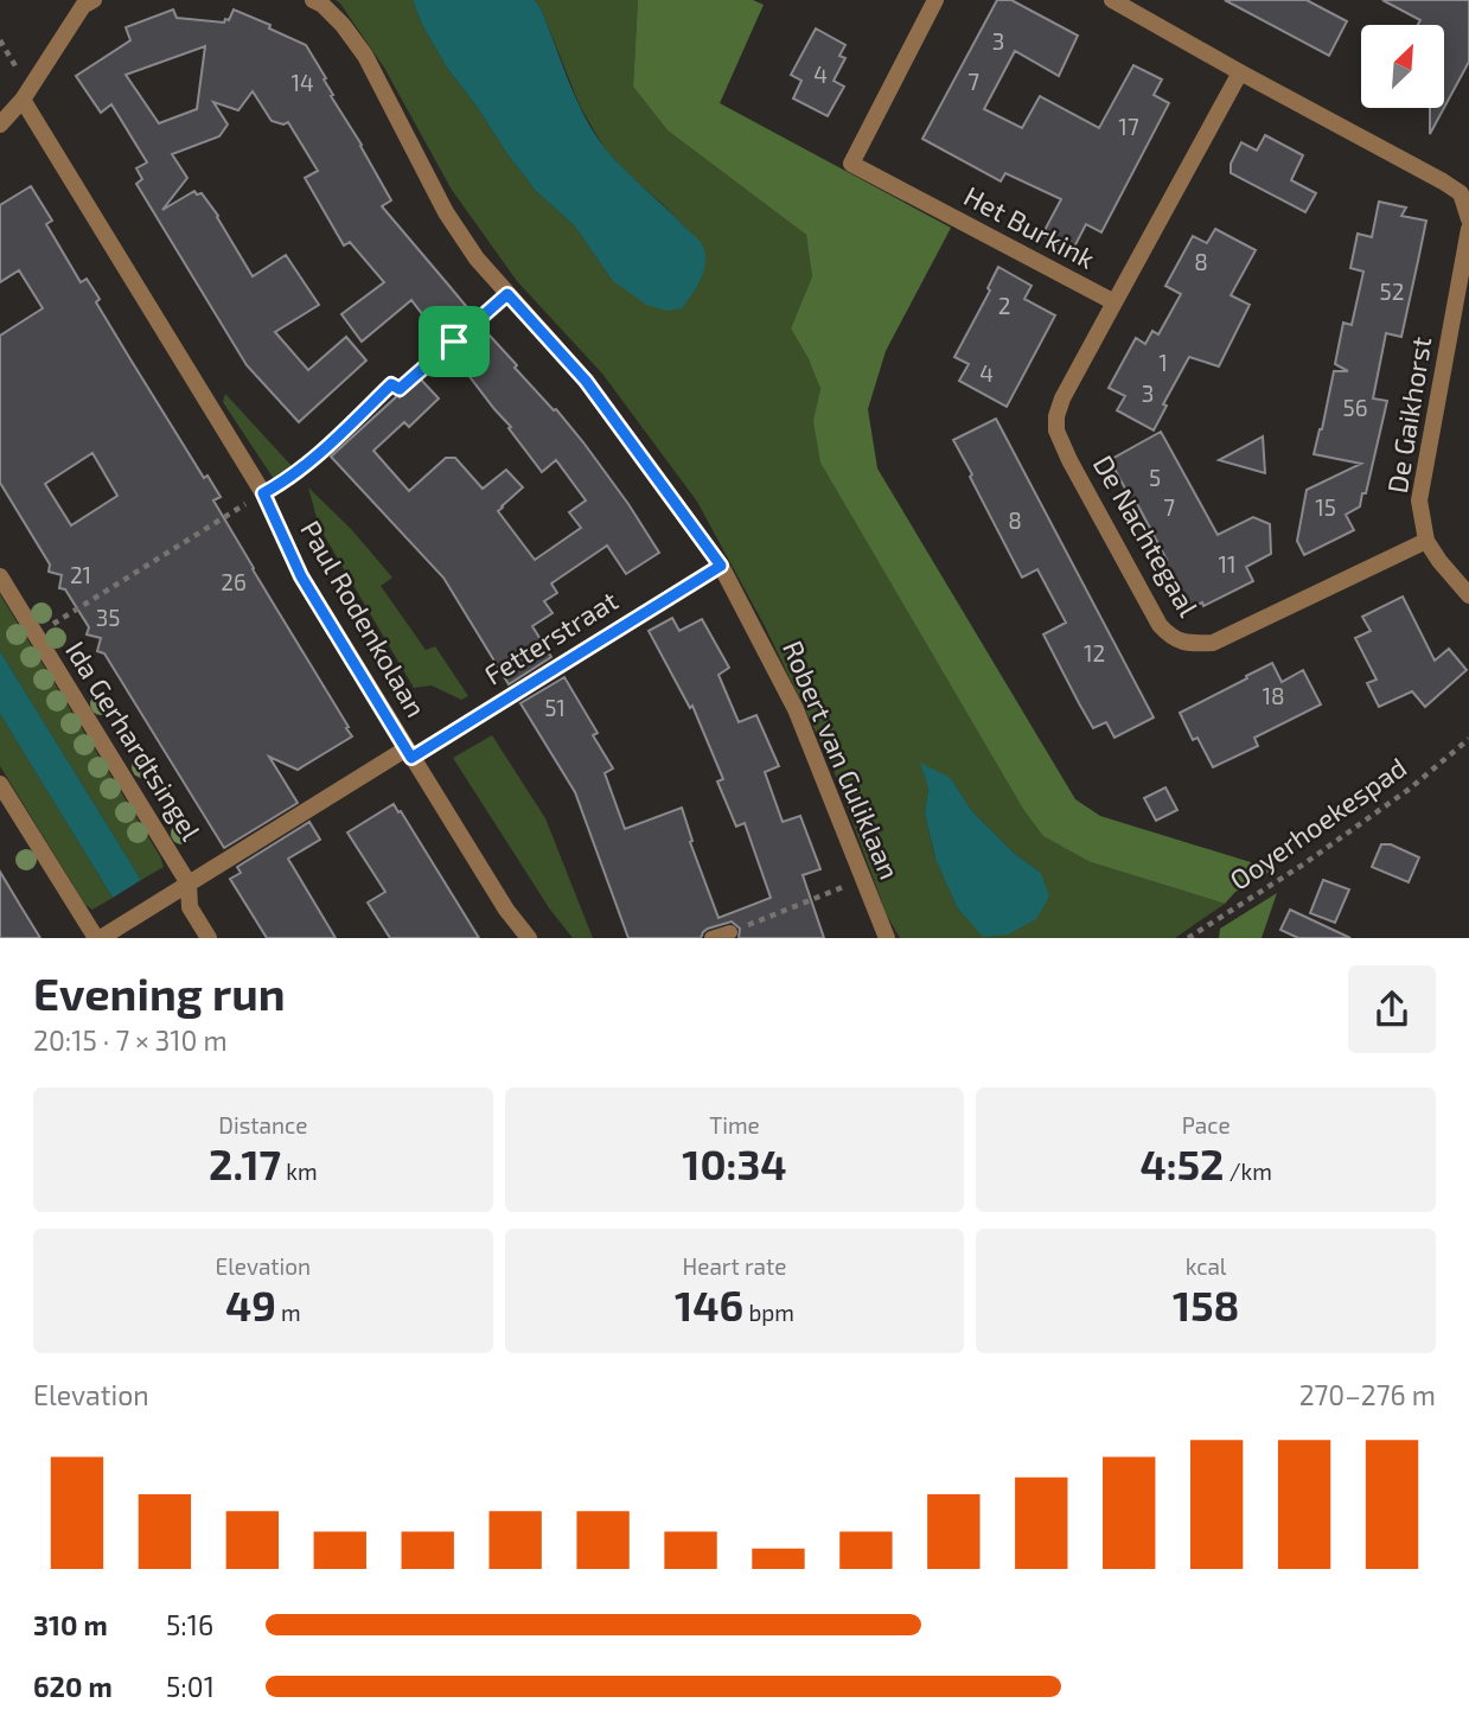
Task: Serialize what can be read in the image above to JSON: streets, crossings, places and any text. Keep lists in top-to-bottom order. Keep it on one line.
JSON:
{"streets":{"street":["Het Burkink","De Gaikhorst","De Nachtegaal","Paul Rodenkolaan","Fetterstraat","Ida Gerhardtsingel","Robert van Guliklaan"],"path":["Ooyerhoekespad"]},"crossings":[["Het Burkink","De Nachtegaal"],["De Gaikhorst","De Nachtegaal"],["Paul Rodenkolaan","Fetterstraat"],["Fetterstraat","Ida Gerhardtsingel"],["Fetterstraat","Robert van Guliklaan"]],"house_numbers":["3","4","7","14","17","8","52","2","1","4","3","56","5","7","15","8","11","21","26","35","12","18","51"],"north":"top right","page":{"heading":["Evening run","20:15 · 7 × 310 m"],"stats":[["Distance","2.17 km"],["Time","10:34"],["Pace","4:52 /km"],["Elevation","49 m"],["Heart rate","146 bpm"],["kcal","158"]],"chart":["Elevation","270–276 m"],"list":[{"name":"310 m","note":"5:16"},{"name":"620 m","note":"5:01"}]}}
